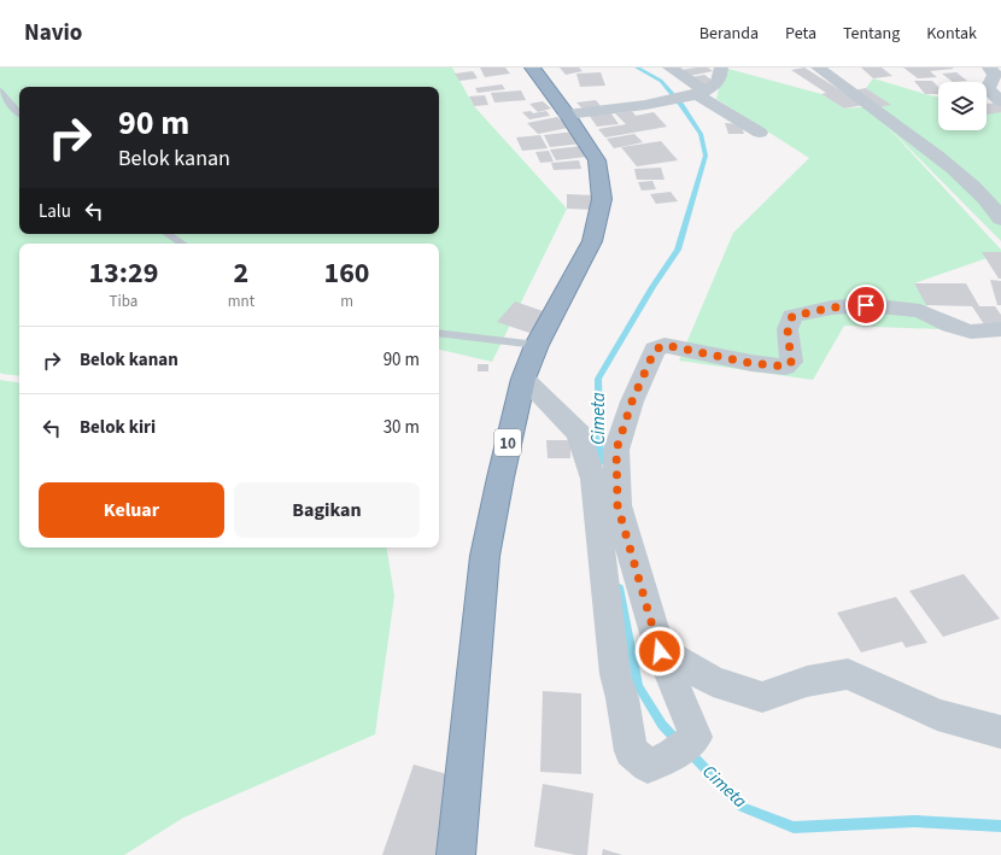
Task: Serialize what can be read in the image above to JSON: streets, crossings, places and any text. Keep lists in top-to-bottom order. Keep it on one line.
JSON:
{"streets":{"highway":["10"]},"water":["Cimeta"],"page":{"header":"Navio","nav":["Beranda","Peta","Tentang","Kontak"],"turn":["90 m","Belok kanan"],"then":"Lalu","eta":["13:29","Tiba","2","mnt","160","m"],"list":[{"name":"Belok kanan","value":"90 m"},{"name":"Belok kiri","value":"30 m"}],"buttons":["Keluar","Bagikan"]}}
